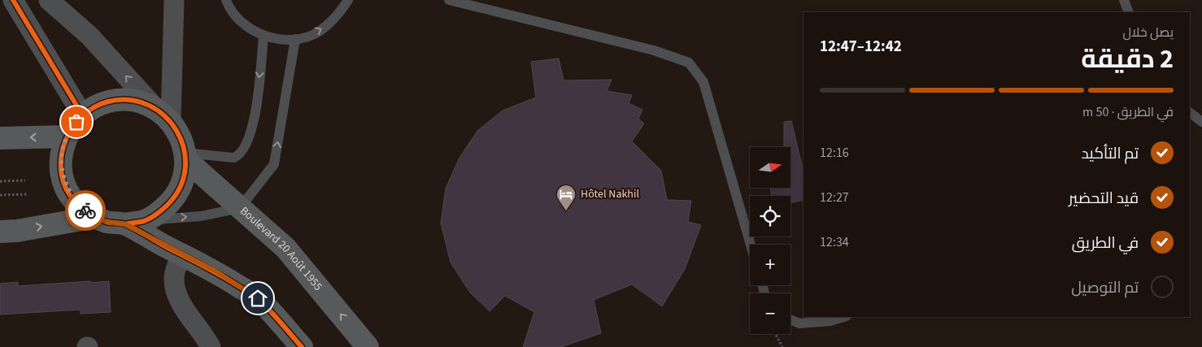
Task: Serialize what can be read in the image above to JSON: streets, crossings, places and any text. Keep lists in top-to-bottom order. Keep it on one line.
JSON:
{"streets":{"street":["Boulevard 20 Août 1955"]},"places":{"hotel":["Hôtel Nakhil"]},"north":"right","page":{"heading":["2 دقيقة","يصل خلال","12:42–12:47"],"bar":"في الطريق · 50 m","list":[["تم التأكيد","12:16"],["قيد التحضير","12:27"],["في الطريق","12:34"],"تم التوصيل"],"map_buttons":["+","−"]}}
